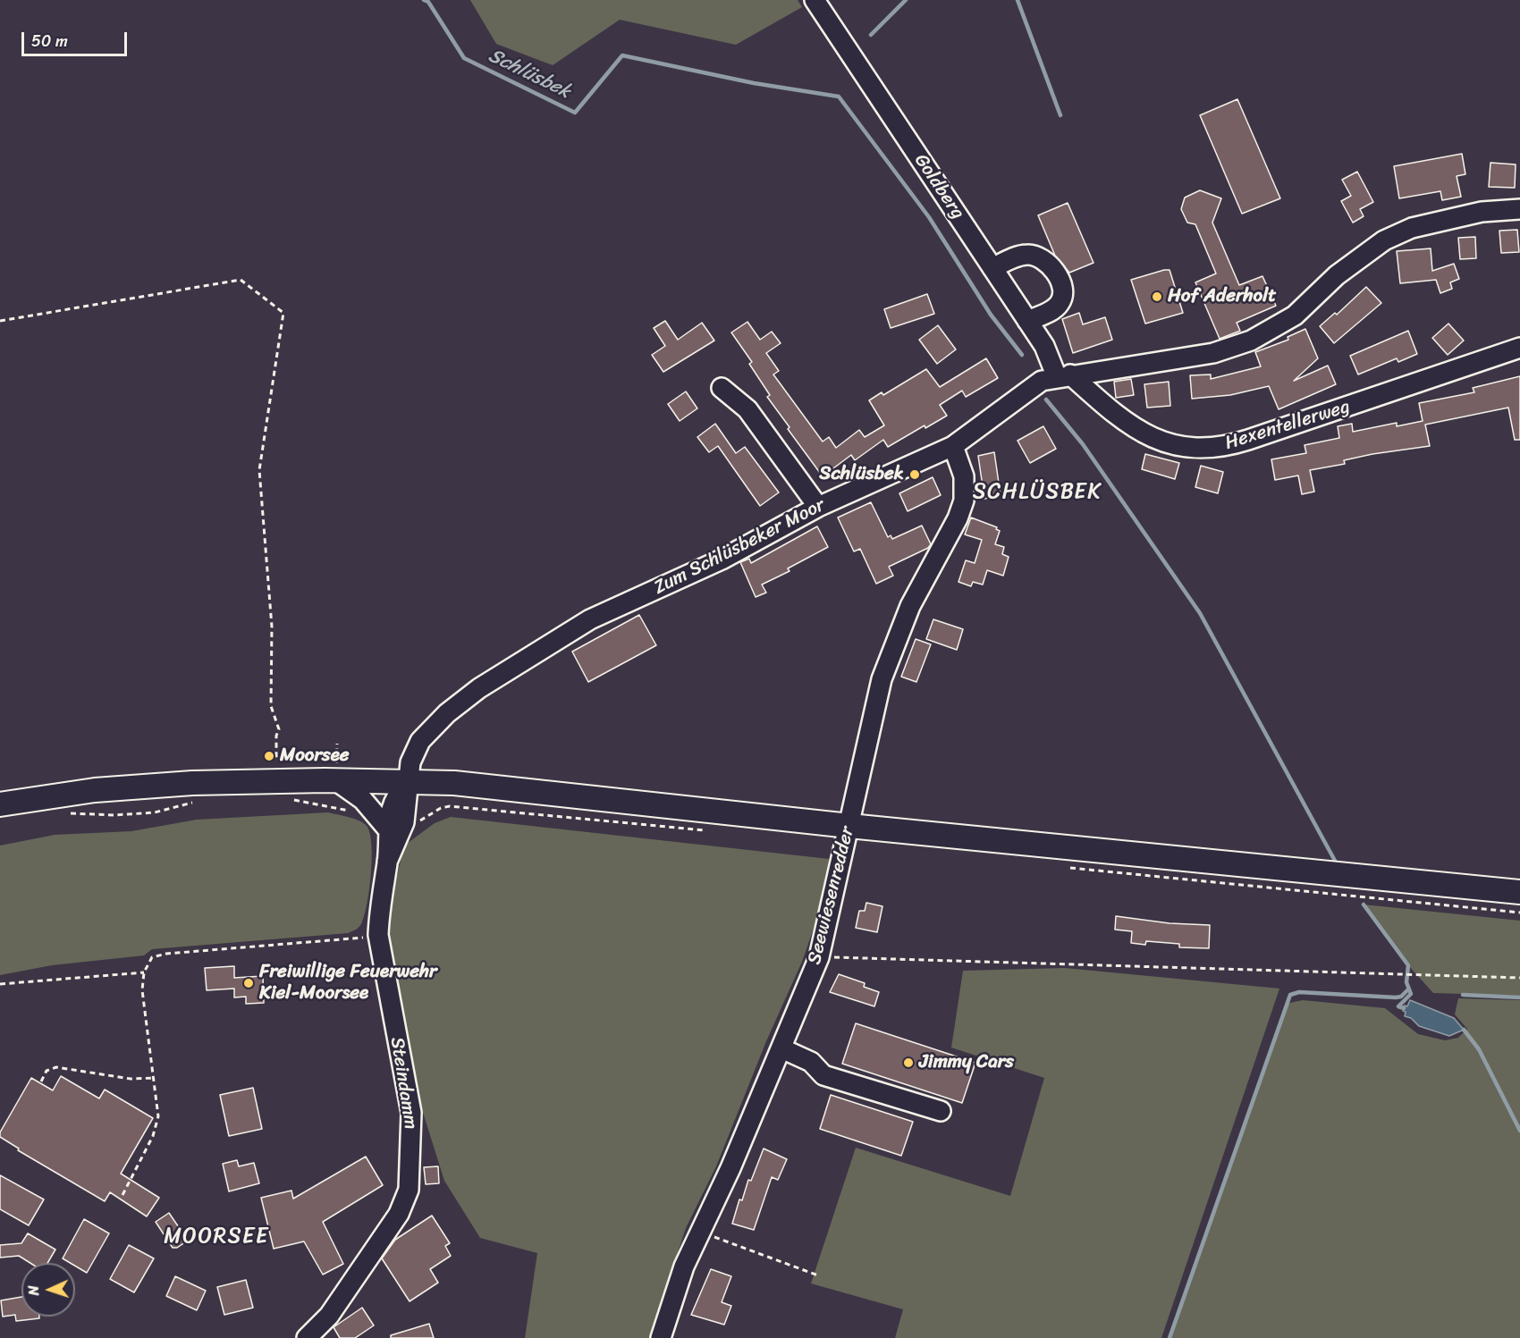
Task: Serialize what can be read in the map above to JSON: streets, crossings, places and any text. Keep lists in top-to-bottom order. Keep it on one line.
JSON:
{"streets":{"street":["Goldberg","Hexentellerweg","Zum Schlüsbeker Moor","Seewiesenredder","Steindamm"]},"crossings":[["Goldberg","Hexentellerweg"],["Goldberg","Zum Schlüsbeker Moor"],["Hexentellerweg","Zum Schlüsbeker Moor"],["Zum Schlüsbeker Moor","Seewiesenredder"],["Zum Schlüsbeker Moor","Steindamm"]],"districts":["SCHLÜSBEK","MOORSEE"],"water":["Schlüsbek"],"places":["Hof Aderholt","Schlüsbek","Moorsee","Freiwillige Feuerwehr Kiel-Moorsee","Jimmy Cars"],"scale_bar":"50 m","north":"left"}
